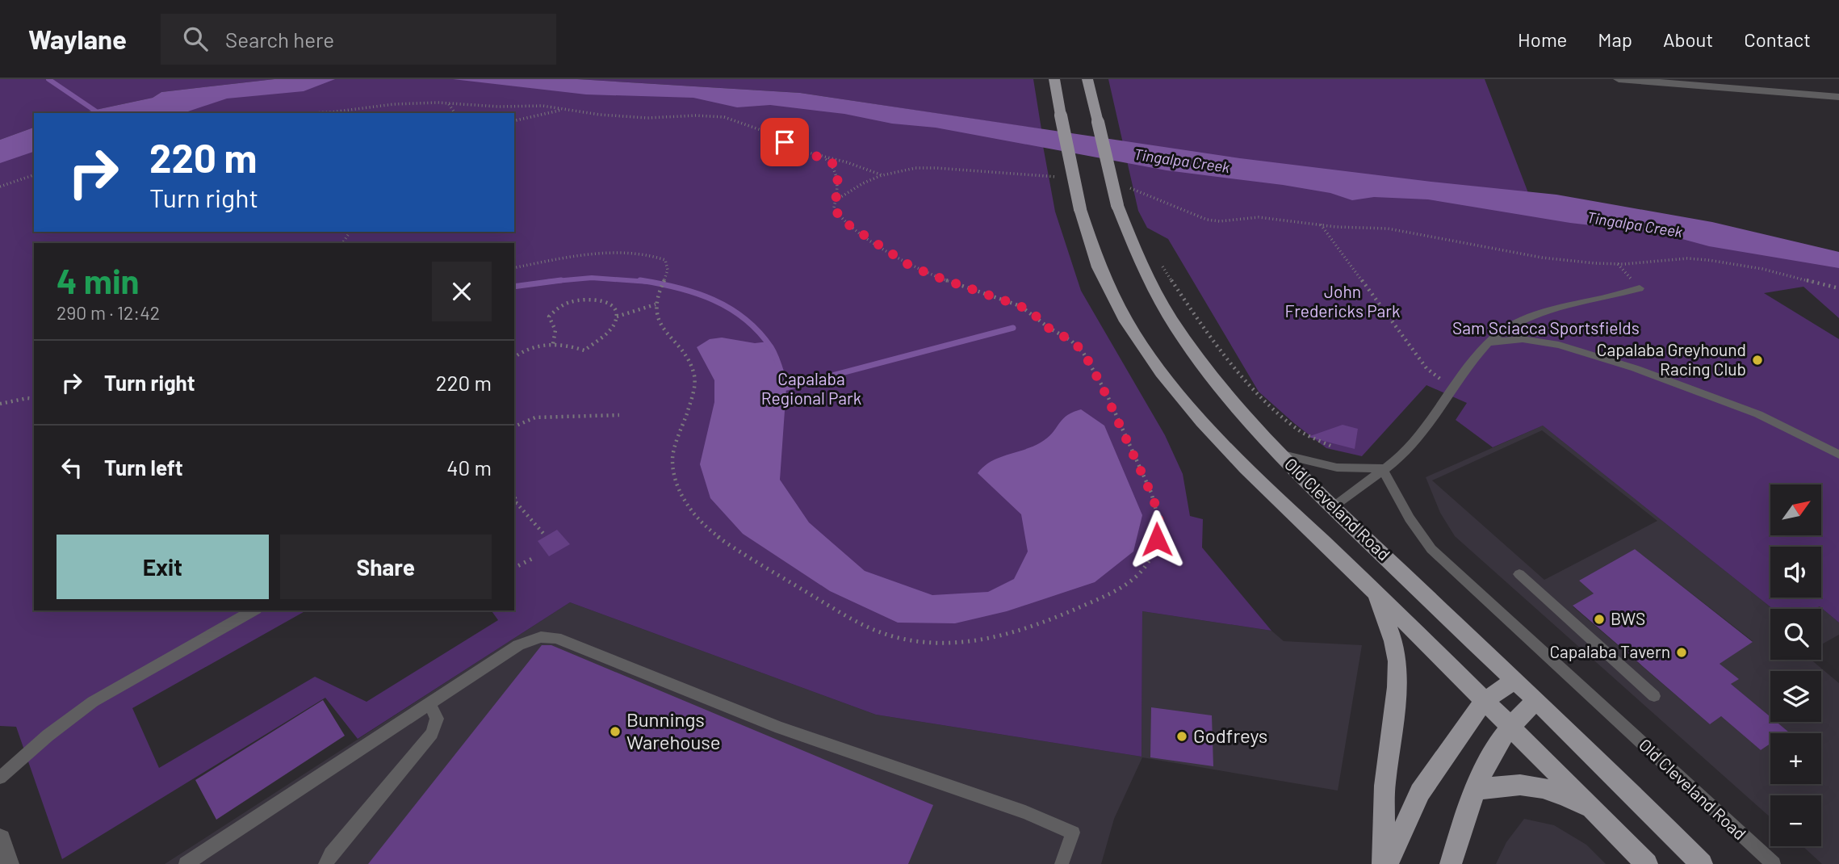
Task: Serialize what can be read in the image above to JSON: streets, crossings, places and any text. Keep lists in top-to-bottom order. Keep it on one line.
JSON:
{"streets":{"main road":["Old Cleveland Road"]},"water":["Tingalpa Creek"],"parks":["John Fredericks Park","Sam Sciacca Sportsfields","Capalaba Regional Park"],"places":["Capalaba Greyhound Racing Club","BWS","Capalaba Tavern","Bunnings Warehouse","Godfreys"],"north":"top right","page":{"header":"Waylane","search":"Search here","nav":["Home","Map","About","Contact"],"turn":["220 m","Turn right"],"heading":["4 min","290 m · 12:42"],"list":[{"name":"Turn right","value":"220 m"},{"name":"Turn left","value":"40 m"}],"map_buttons":["+","−"],"buttons":["Exit","Share"]}}
